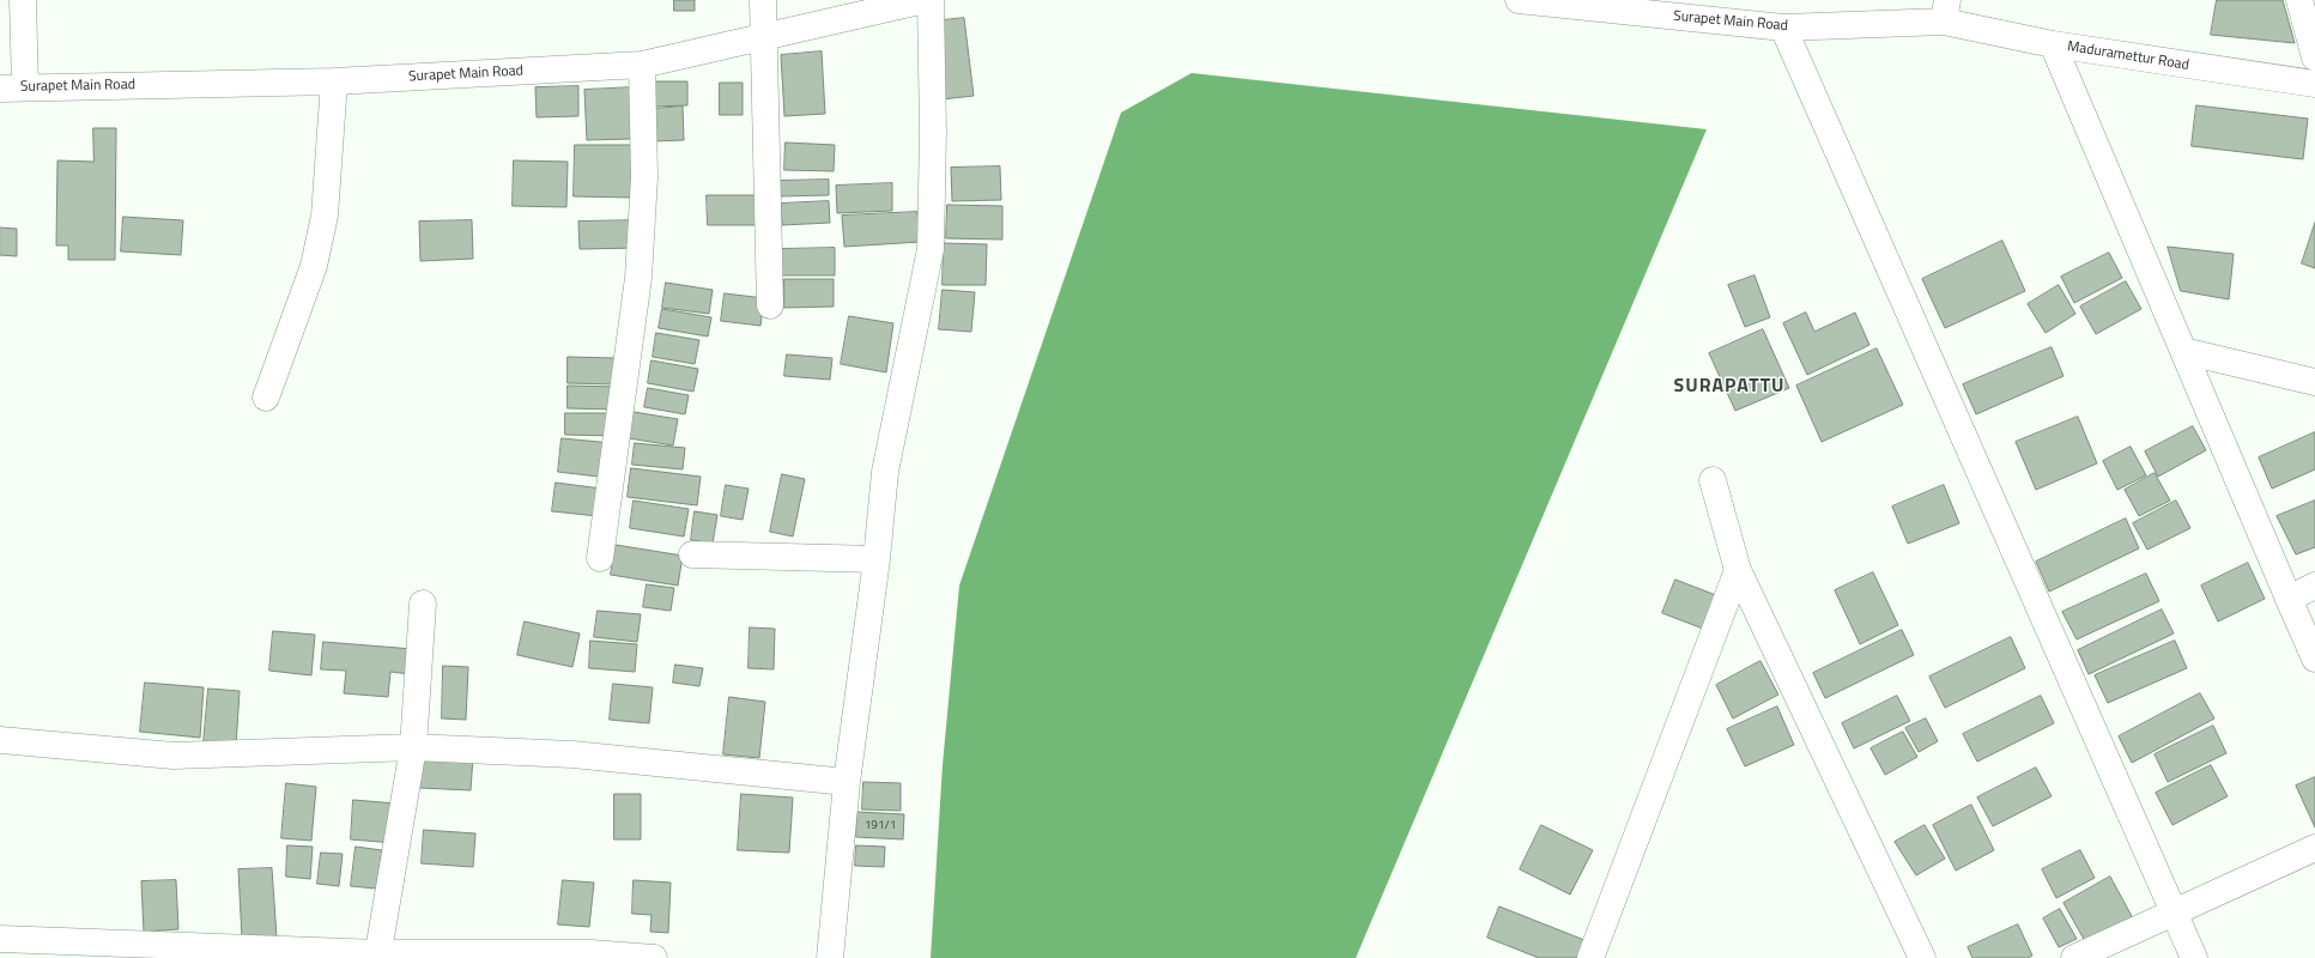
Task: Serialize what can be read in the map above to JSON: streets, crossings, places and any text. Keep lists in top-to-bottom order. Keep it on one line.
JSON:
{"streets":{"street":["Surapet Main Road","Maduramettur Road"]},"crossings":[["Surapet Main Road","Maduramettur Road"]],"districts":["SURAPATTU"],"house_numbers":["191/1"]}
